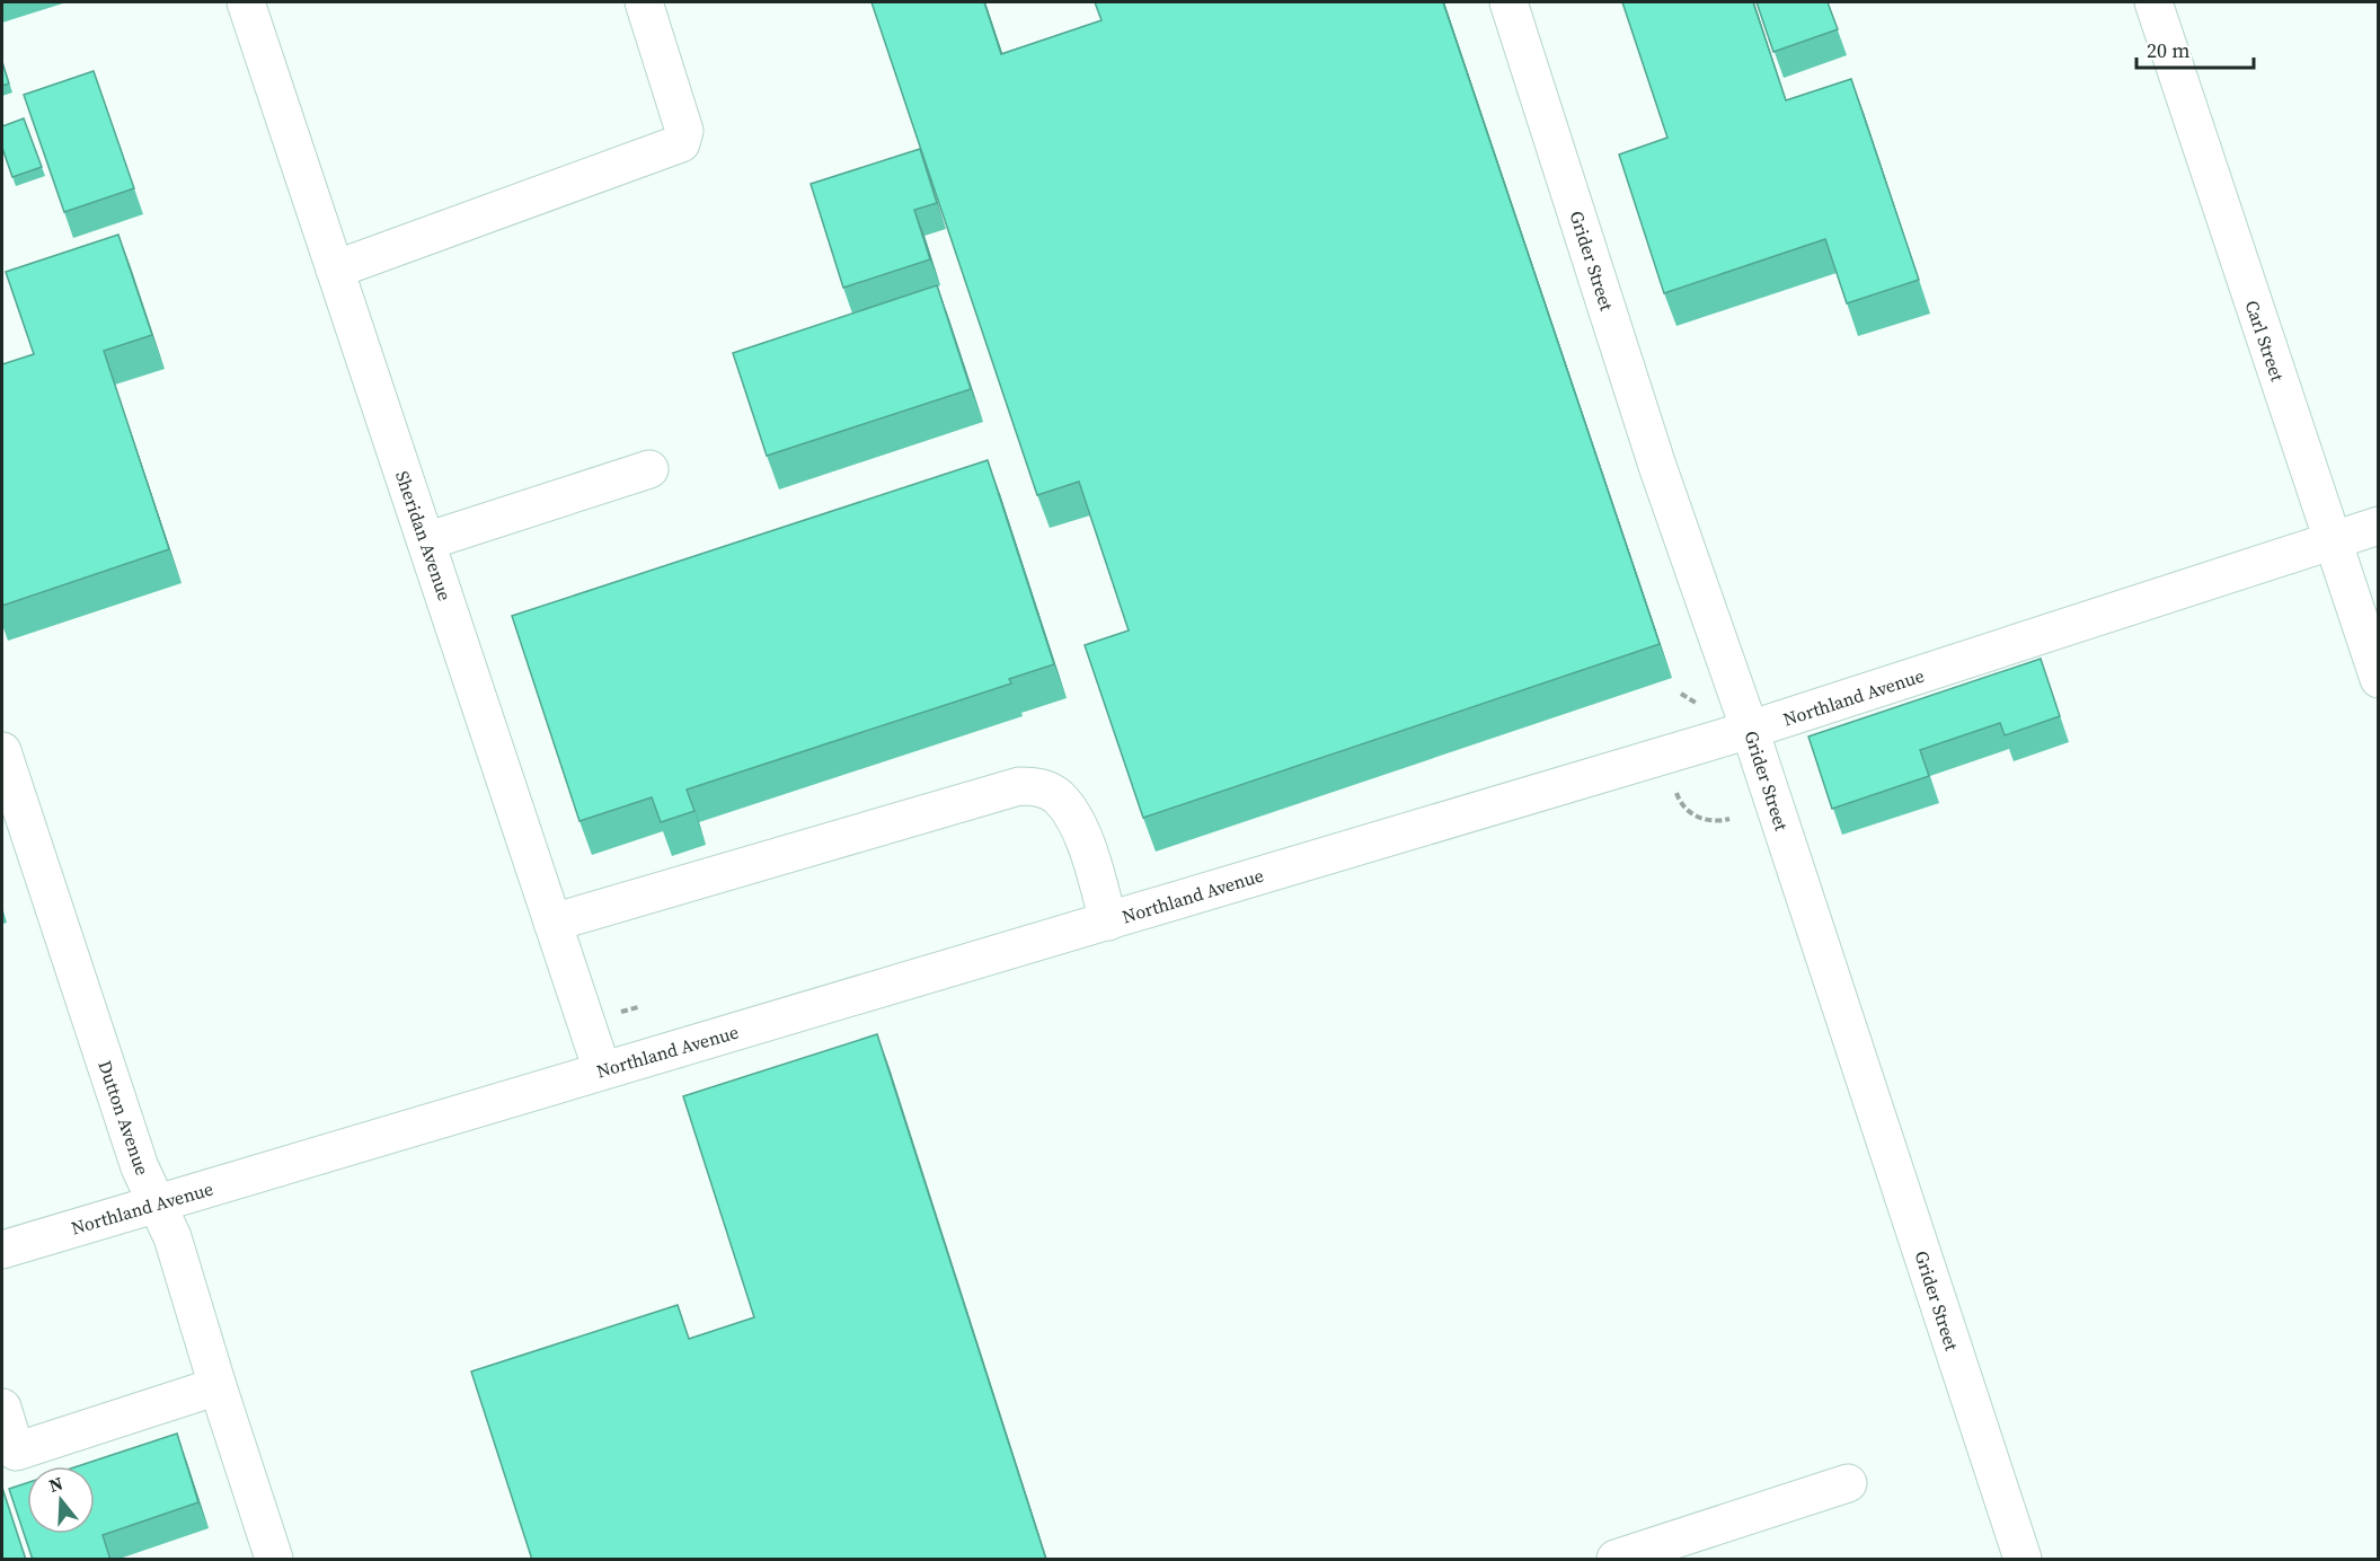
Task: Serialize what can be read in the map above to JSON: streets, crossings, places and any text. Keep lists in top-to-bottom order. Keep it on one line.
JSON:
{"streets":{"street":["Grider Street","Carl Street","Sheridan Avenue","Northland Avenue","Dutton Avenue"]},"crossings":[["Grider Street","Northland Avenue"],["Carl Street","Northland Avenue"],["Sheridan Avenue","Northland Avenue"],["Northland Avenue","Dutton Avenue"]],"scale_bar":"20 m","north":"top"}
